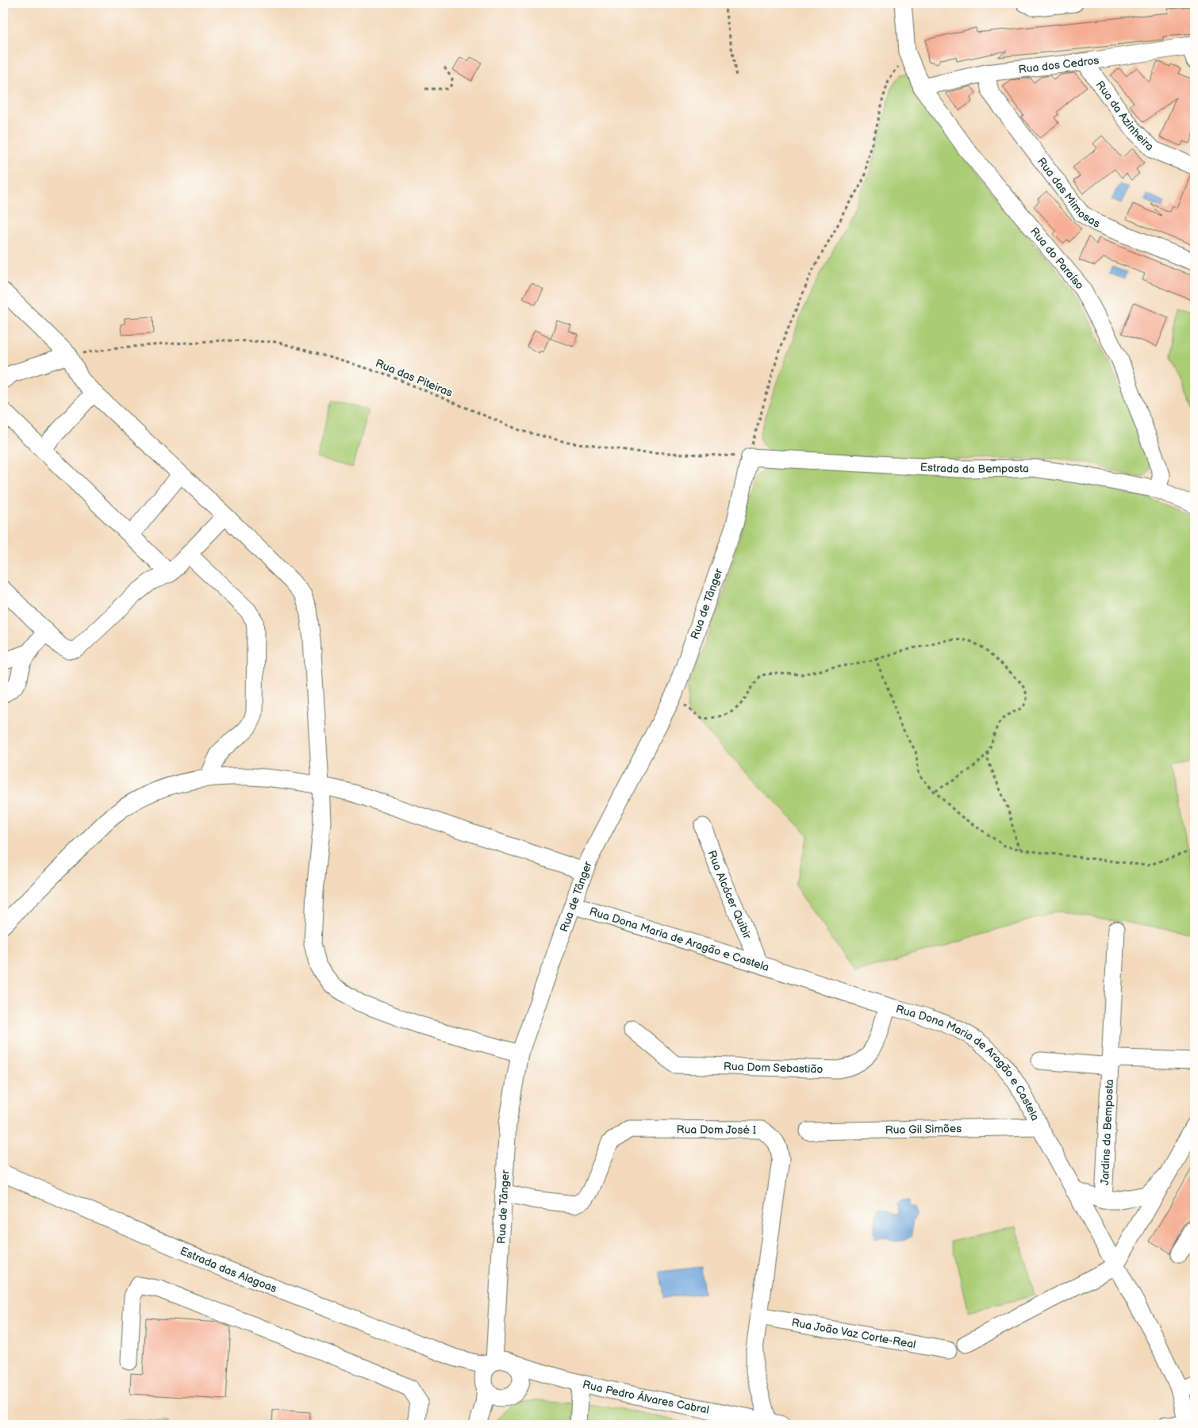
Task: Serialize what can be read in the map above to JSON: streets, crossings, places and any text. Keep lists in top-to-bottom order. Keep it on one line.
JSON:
{"streets":{"street":["Rua dos Cedros","Rua da Azinheira","Rua das Mimosas","Rua do Paraíso","Estrada da Bemposta","Rua de Tânger","Rua Alcácer Quibir","Rua Dona Maria de Aragão e Castela","Rua Dom Sebastião","Rua Gil Simões","Rua Dom José I","Jardins da Bemposta","Estrada das Alagoas","Rua João Vaz Corte-Real","Rua Pedro Álvares Cabral"],"path":["Rua das Piteiras"]},"crossings":[["Rua dos Cedros","Rua da Azinheira"],["Rua dos Cedros","Rua das Mimosas"],["Rua dos Cedros","Rua do Paraíso"],["Rua do Paraíso","Estrada da Bemposta"],["Rua das Piteiras","Estrada da Bemposta"],["Rua das Piteiras","Rua de Tânger"],["Estrada da Bemposta","Rua de Tânger"],["Rua de Tânger","Rua Dona Maria de Aragão e Castela"],["Rua de Tânger","Rua Dom José I"],["Rua de Tânger","Estrada das Alagoas"],["Rua de Tânger","Rua Pedro Álvares Cabral"],["Rua Alcácer Quibir","Rua Dona Maria de Aragão e Castela"],["Rua Dona Maria de Aragão e Castela","Rua Dom Sebastião"],["Rua Dona Maria de Aragão e Castela","Rua Gil Simões"],["Rua Dom José I","Rua João Vaz Corte-Real"],["Rua Dom José I","Rua Pedro Álvares Cabral"],["Estrada das Alagoas","Rua Pedro Álvares Cabral"]]}
